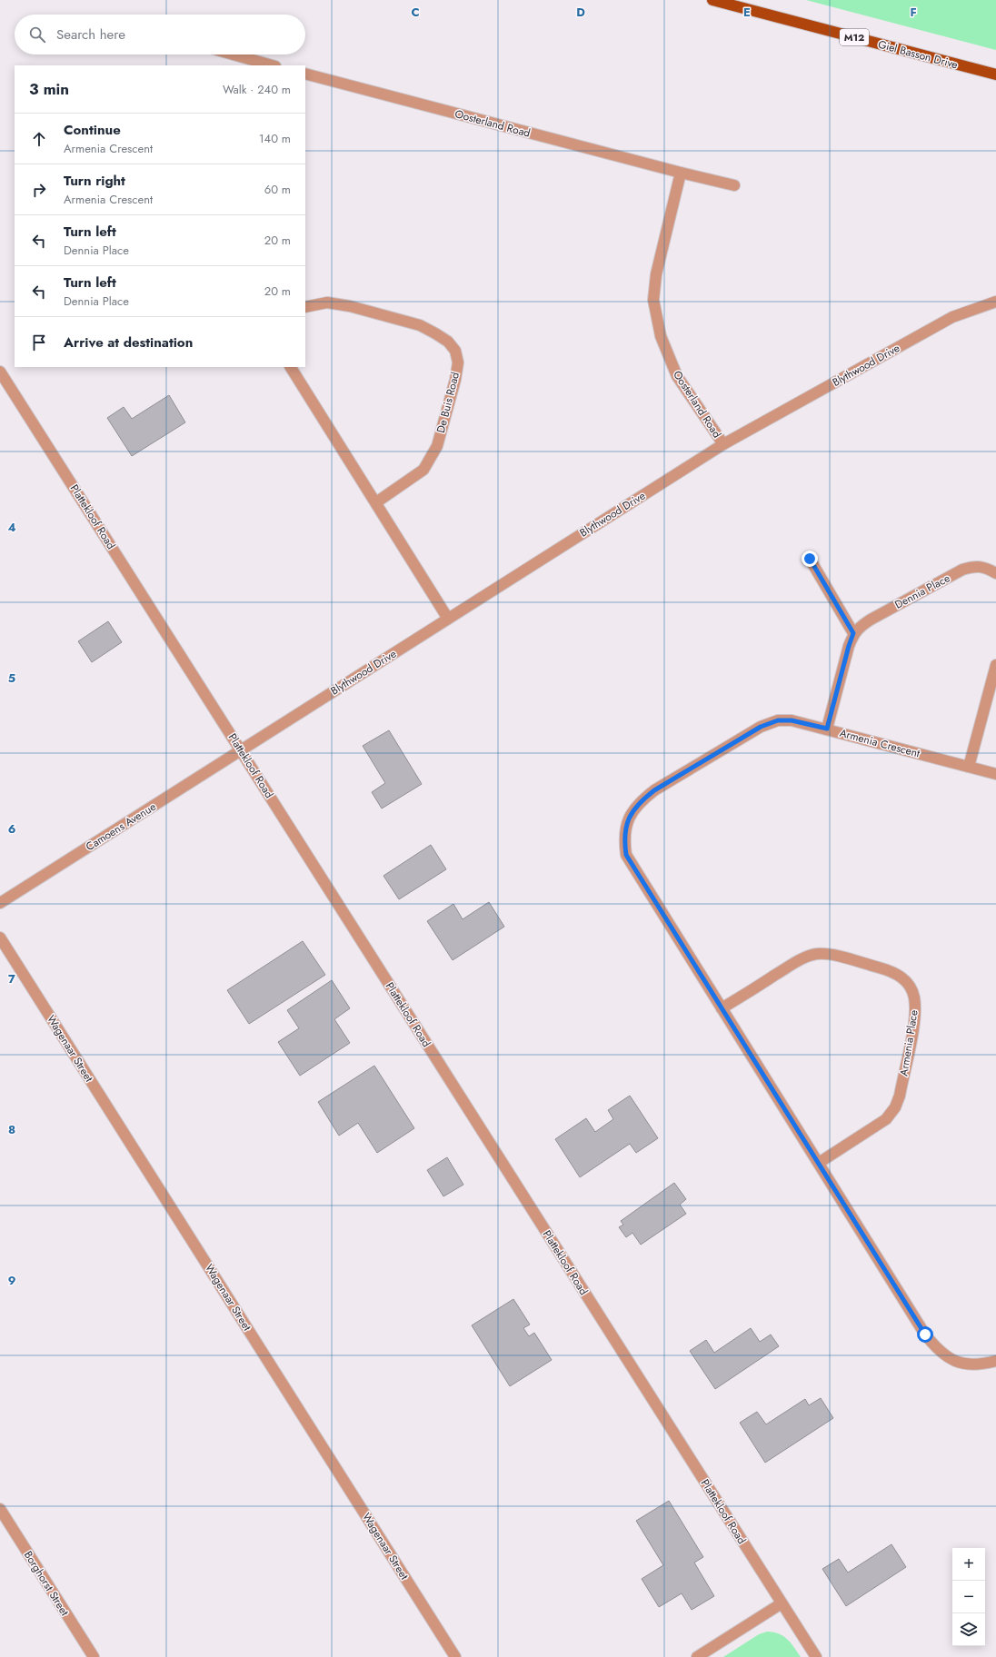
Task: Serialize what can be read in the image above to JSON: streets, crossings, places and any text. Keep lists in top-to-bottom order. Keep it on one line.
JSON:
{"streets":{"main road":["M12","Giel Basson Drive"],"street":["Oosterland Road","Blythwood Drive","De Buis Road","Plattekloof Road","Dennia Place","Armenia Crescent","Camoens Avenue","Armenia Place","Wagenaar Street","Borghorst Street"]},"crossings":[["Oosterland Road","Blythwood Drive"],["Blythwood Drive","Plattekloof Road"],["Blythwood Drive","Camoens Avenue"],["Plattekloof Road","Camoens Avenue"],["Armenia Crescent","Armenia Place"]],"page":{"search":"Search here","heading":["3 min","Walk · 240 m"],"list":[["Continue","Armenia Crescent","140 m"],["Turn right","Armenia Crescent","60 m"],["Turn left","Dennia Place","20 m"],["Turn left","Dennia Place","20 m"],"Arrive at destination"],"map_buttons":["+","−"]},"grid":{"columns":["C","D","E","F"],"rows":["4","5","6","7","8","9"]}}
